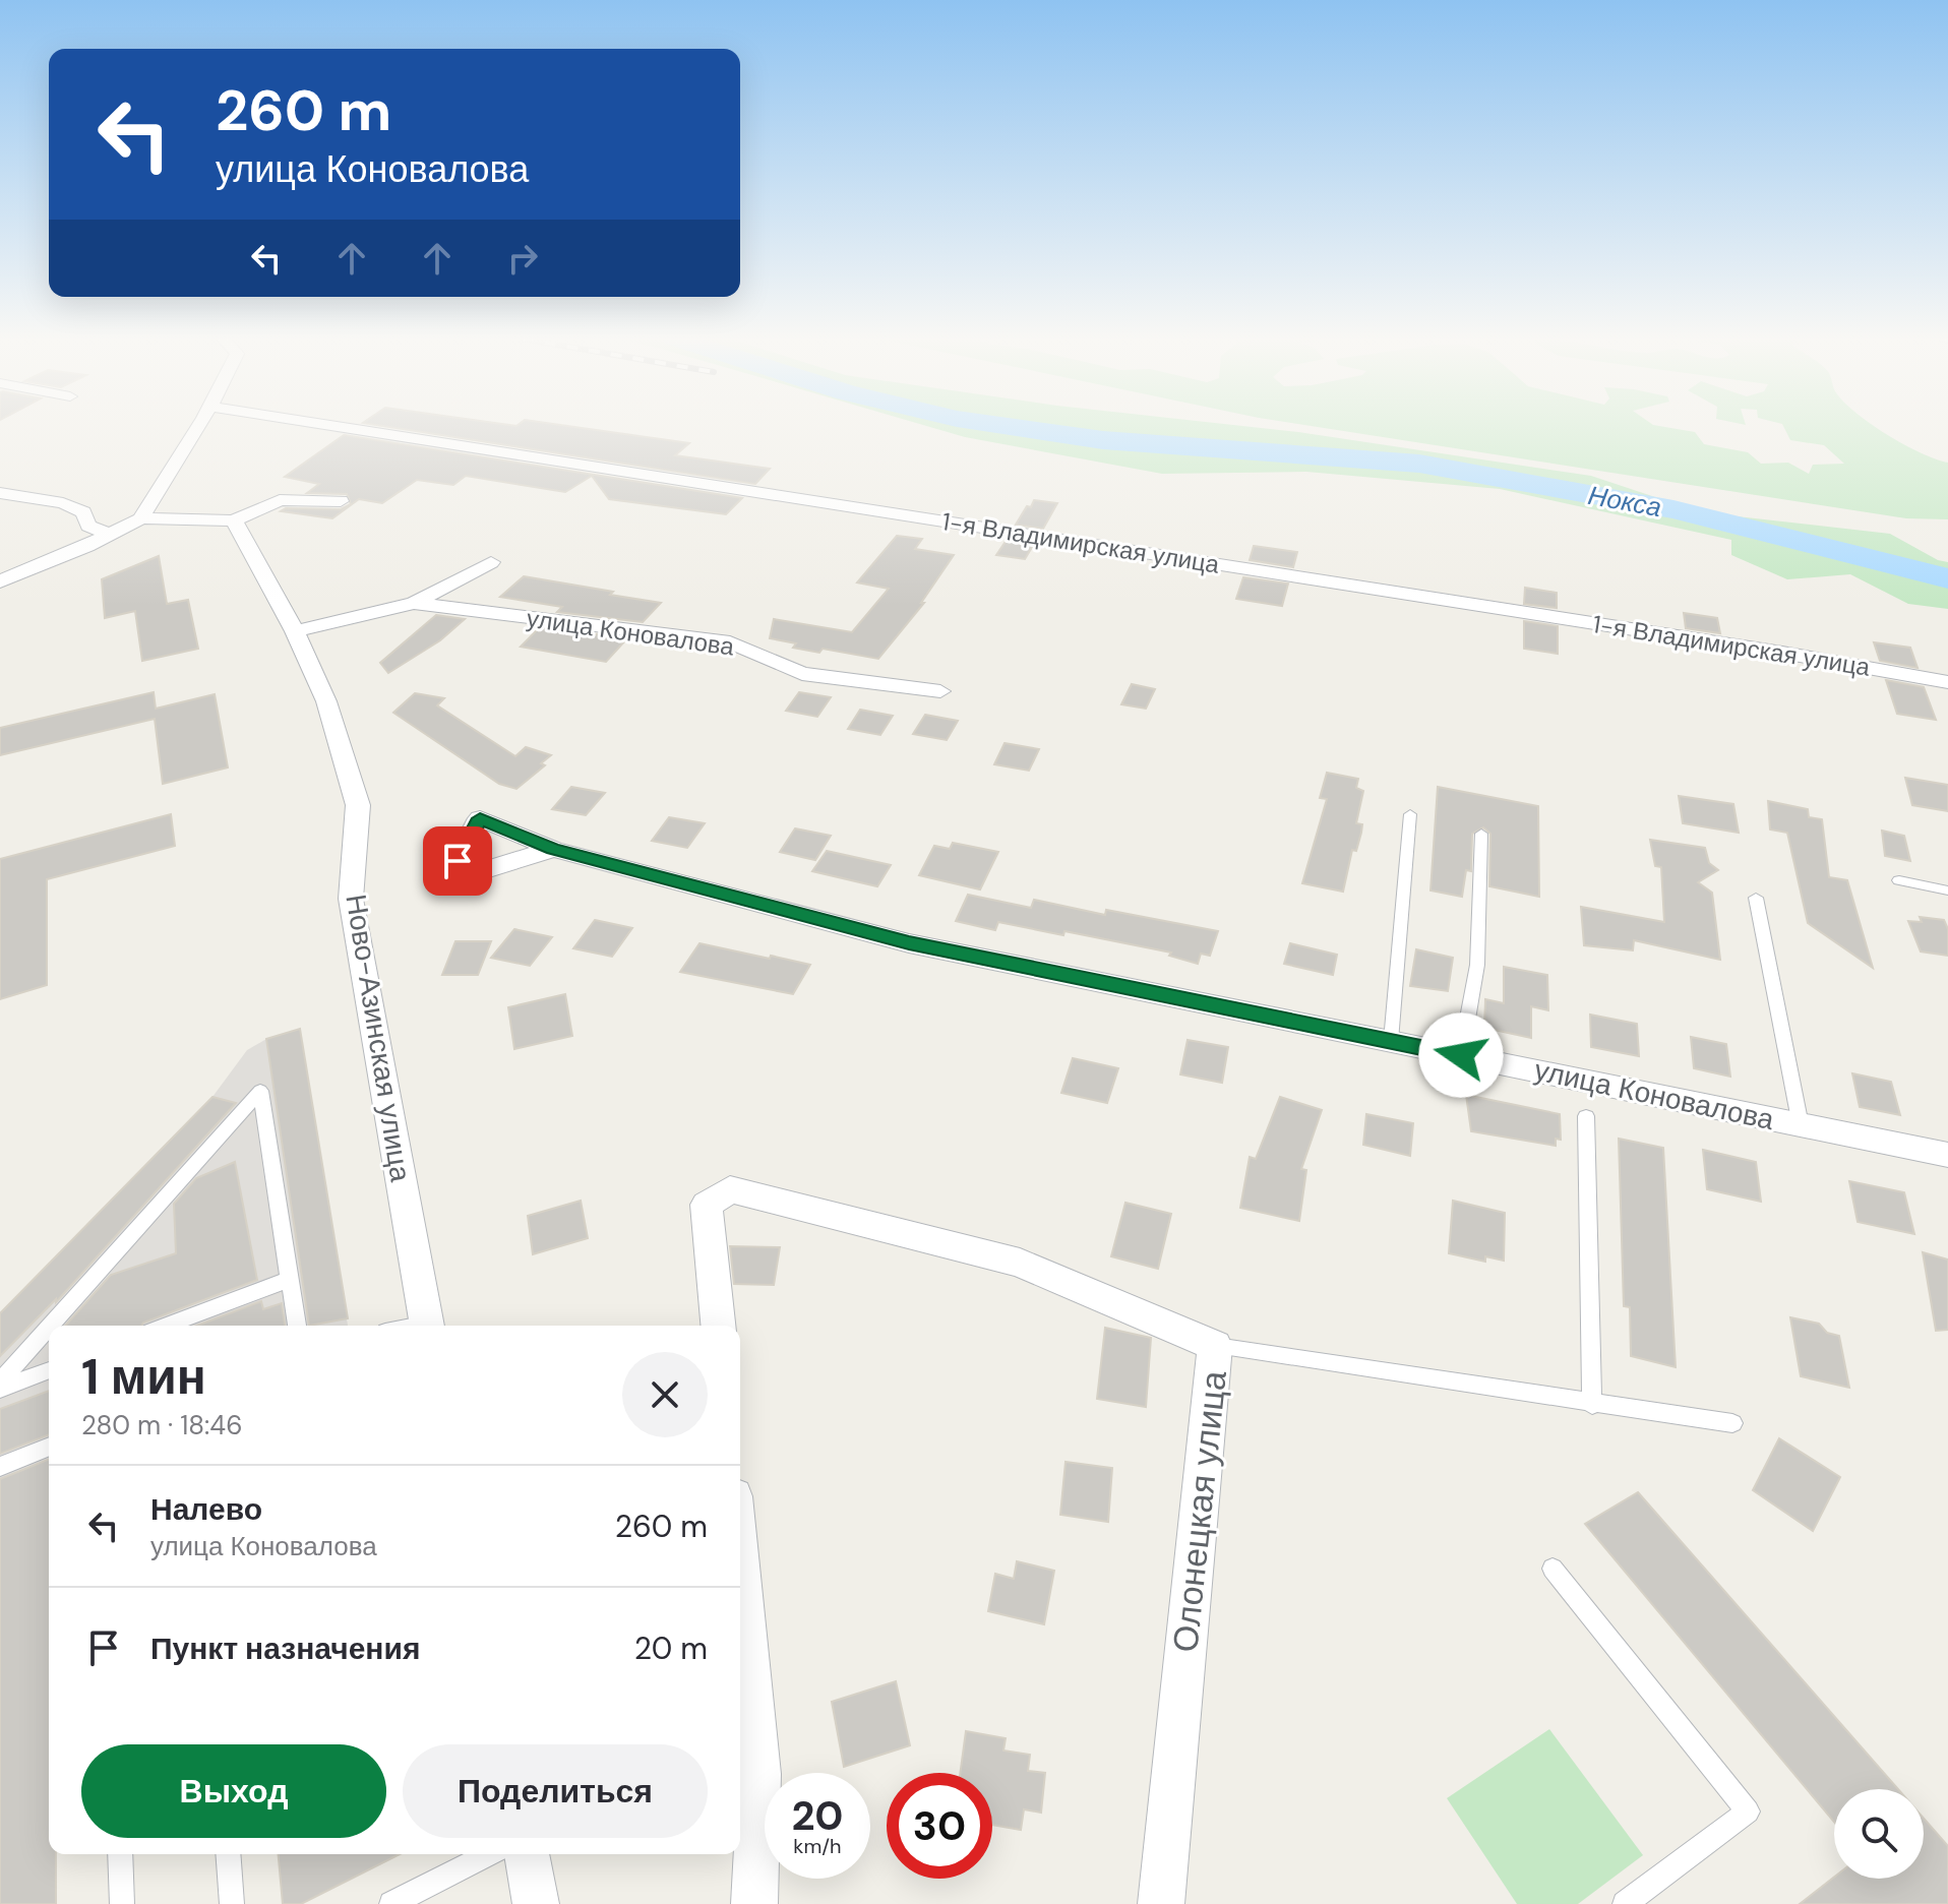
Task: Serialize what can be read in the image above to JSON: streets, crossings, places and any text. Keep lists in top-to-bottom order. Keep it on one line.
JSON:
{"streets":{"street":["1-я Владимирская улица","улица Коновалова","Ново-Азинская улица","Олонецкая улица"]},"crossings":[["улица Коновалова","Ново-Азинская улица"]],"water":["Нокса"],"page":{"turn":["260 m","улица Коновалова"],"heading":["1 мин","280 m · 18:46"],"list":[{"name":"Налево","note":"улица Коновалова","value":"260 m"},{"name":"Пункт назначения","value":"20 m"}],"buttons":["Выход","Поделиться"],"speed":"20 km/h","limit":"30"}}
